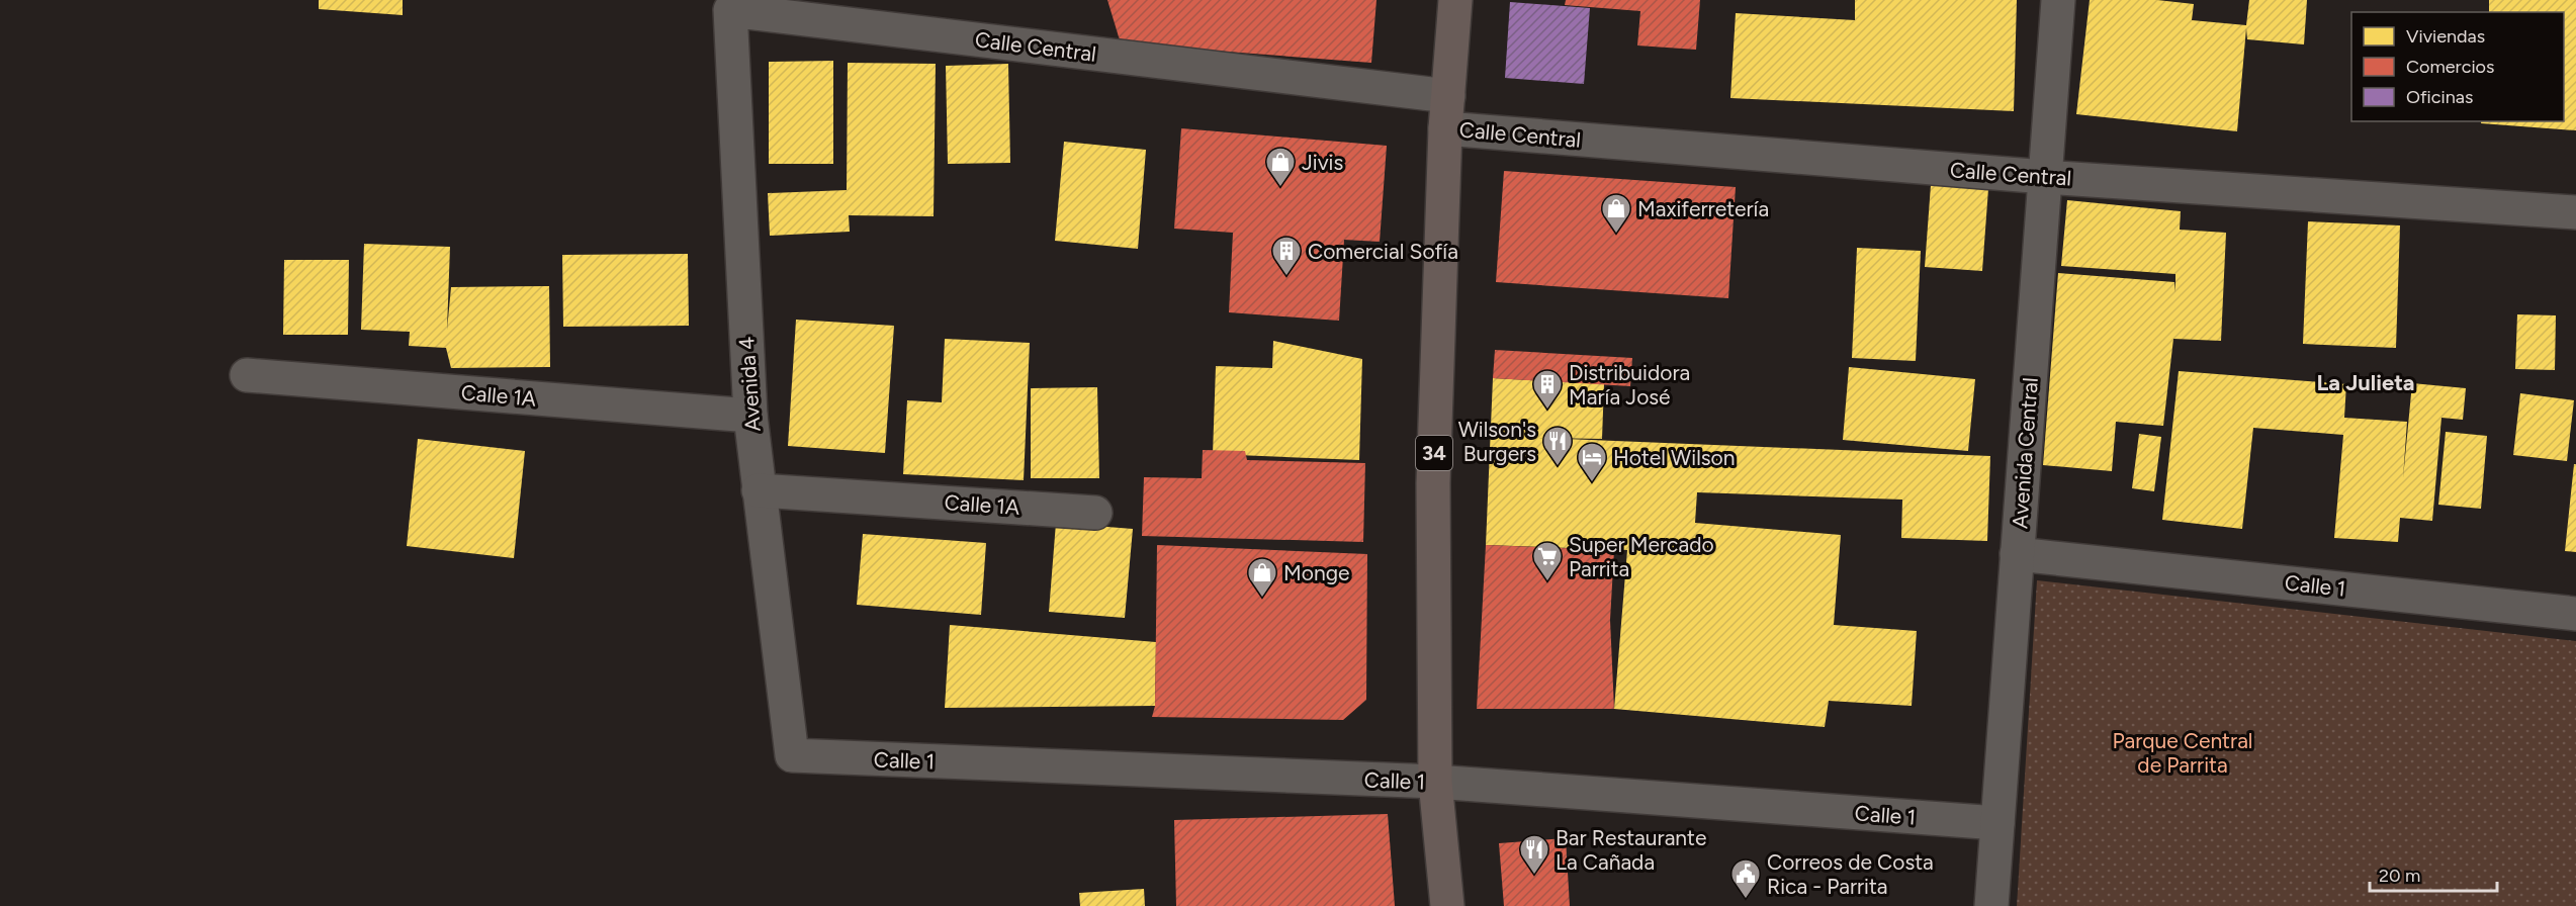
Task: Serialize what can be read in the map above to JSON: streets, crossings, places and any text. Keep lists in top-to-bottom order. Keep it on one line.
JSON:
{"streets":{"highway":["34"],"street":["Calle Central","Avenida 4","Calle 1A","Avenida Central","Calle 1"]},"crossings":[["Calle Central","Avenida 4"],["Calle Central","34"],["Calle Central","Avenida Central"],["Avenida 4","Calle 1A"],["Avenida 4","Calle 1"],["34","Calle 1"],["Avenida Central","Calle 1"]],"districts":["La Julieta"],"parks":["Parque Central de Parrita"],"places":{"shop":["Jivis","Maxiferretería","Monge"],"building":["Comercial Sofía","Distribuidora María José"],"restaurant":["Wilson's Burgers","Bar Restaurante La Cañada"],"hotel":["Hotel Wilson"],"supermarket":["Super Mercado Parrita"],"public building":["Correos de Costa Rica - Parrita"]},"legend":["Viviendas","Comercios","Oficinas"],"scale_bar":"20 m"}
